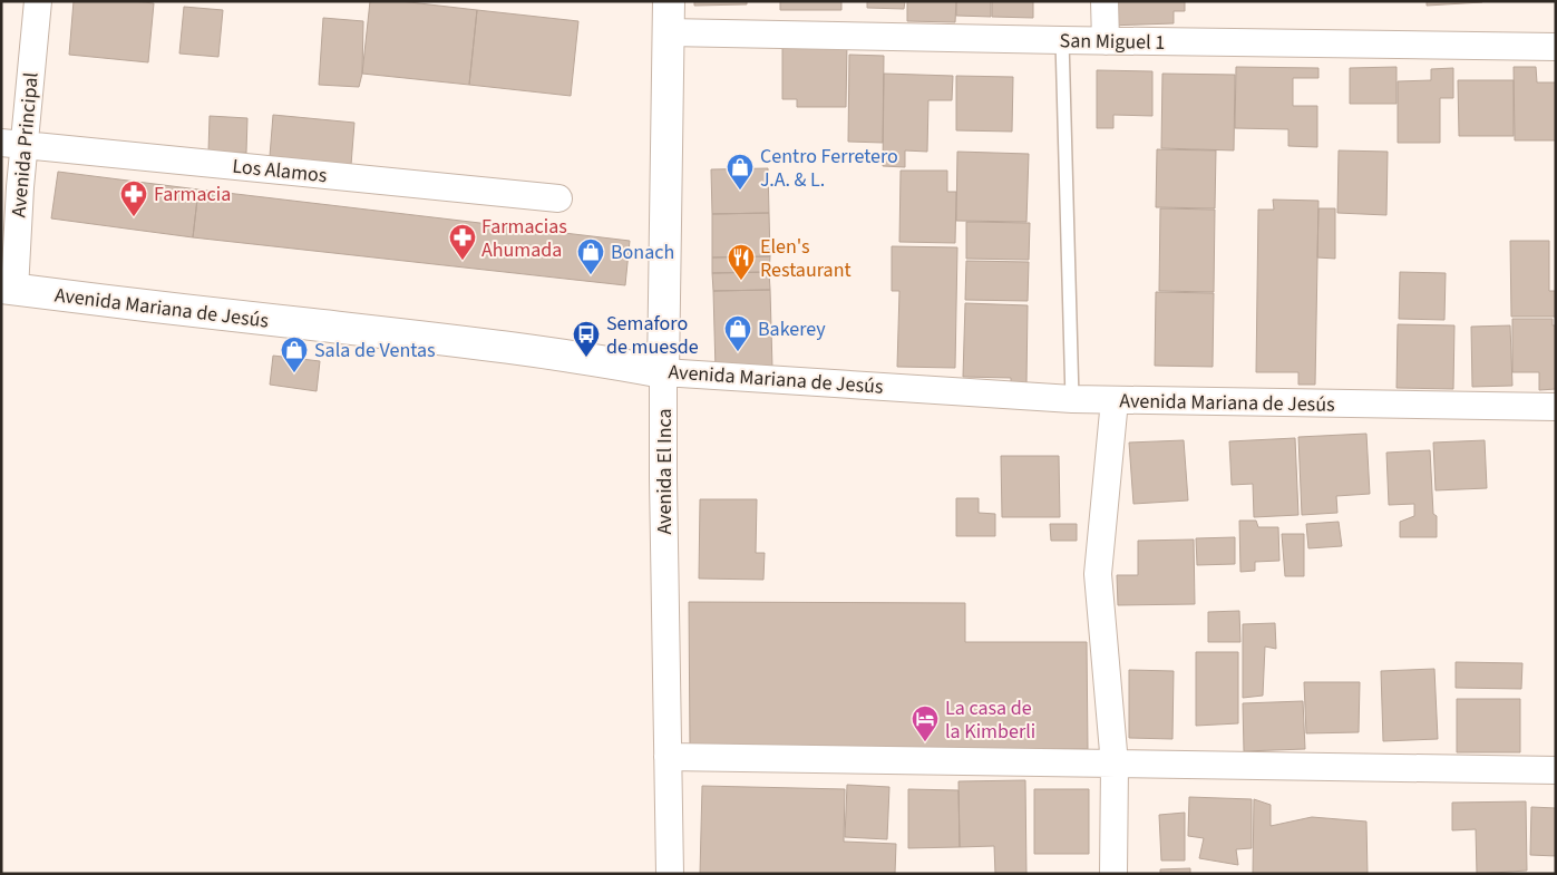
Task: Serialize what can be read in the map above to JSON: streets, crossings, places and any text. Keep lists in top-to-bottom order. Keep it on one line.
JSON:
{"streets":{"street":["San Miguel 1","Avenida Principal","Los Alamos","Avenida Mariana de Jesús","Avenida El Inca"]},"crossings":[["San Miguel 1","Avenida El Inca"],["Avenida Principal","Los Alamos"],["Avenida Principal","Avenida Mariana de Jesús"],["Avenida Mariana de Jesús","Avenida El Inca"]],"places":{"shop":["Centro Ferretero J.A. & L.","Bonach","Bakerey","Sala de Ventas"],"pharmacy":["Farmacia","Farmacias Ahumada"],"restaurant":["Elen's Restaurant"],"bus stop":["Semaforo de muesde"],"hotel":["La casa de la Kimberli"]}}
